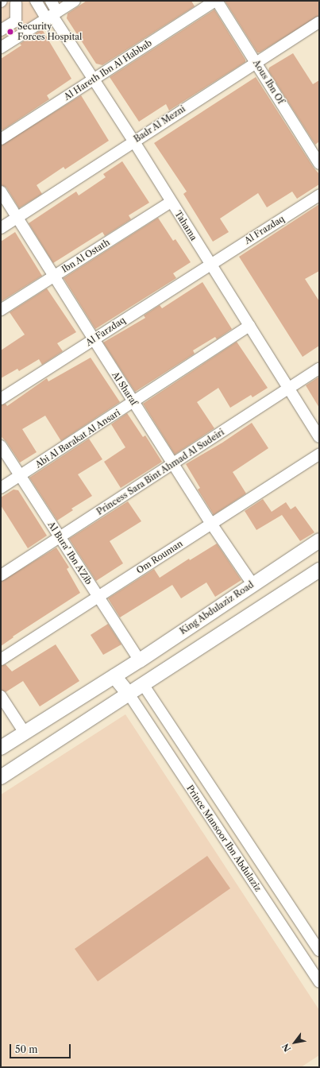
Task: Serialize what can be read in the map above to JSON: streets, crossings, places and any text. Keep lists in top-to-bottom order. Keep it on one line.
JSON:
{"streets":{"main road":["King Abdulaziz Road"],"street":["Al Hareth Ibn Al Habbab","Aous Ibn Of","Badr Al Mezni","Tahama","Al Frazdaq","Ibn Al Ostath","Al Farzdaq","Al Sharaf","Abi Al Barakat Al Ansari","Princess Sara Bint Ahmad Al Sudeiri","Al Bura' Ibn A'Zib","Om Rouman","Prince Mansoor Ibn Abdulaziz"]},"crossings":[["Al Hareth Ibn Al Habbab","Aous Ibn Of"],["Al Hareth Ibn Al Habbab","Tahama"],["Aous Ibn Of","Badr Al Mezni"],["Badr Al Mezni","Tahama"],["Badr Al Mezni","Al Sharaf"],["Tahama","Al Frazdaq"],["Tahama","Ibn Al Ostath"],["Tahama","Al Farzdaq"],["Tahama","Abi Al Barakat Al Ansari"],["Tahama","Princess Sara Bint Ahmad Al Sudeiri"],["Al Frazdaq","Al Farzdaq"],["Ibn Al Ostath","Al Sharaf"],["Al Farzdaq","Al Sharaf"],["Al Sharaf","Abi Al Barakat Al Ansari"],["Al Sharaf","Princess Sara Bint Ahmad Al Sudeiri"],["Al Sharaf","Om Rouman"],["Al Sharaf","King Abdulaziz Road"],["Abi Al Barakat Al Ansari","Al Bura' Ibn A'Zib"],["Princess Sara Bint Ahmad Al Sudeiri","Al Bura' Ibn A'Zib"],["Al Bura' Ibn A'Zib","Om Rouman"],["Al Bura' Ibn A'Zib","King Abdulaziz Road"]],"places":["Security Forces Hospital"],"scale_bar":"50 m","north":"bottom left"}
